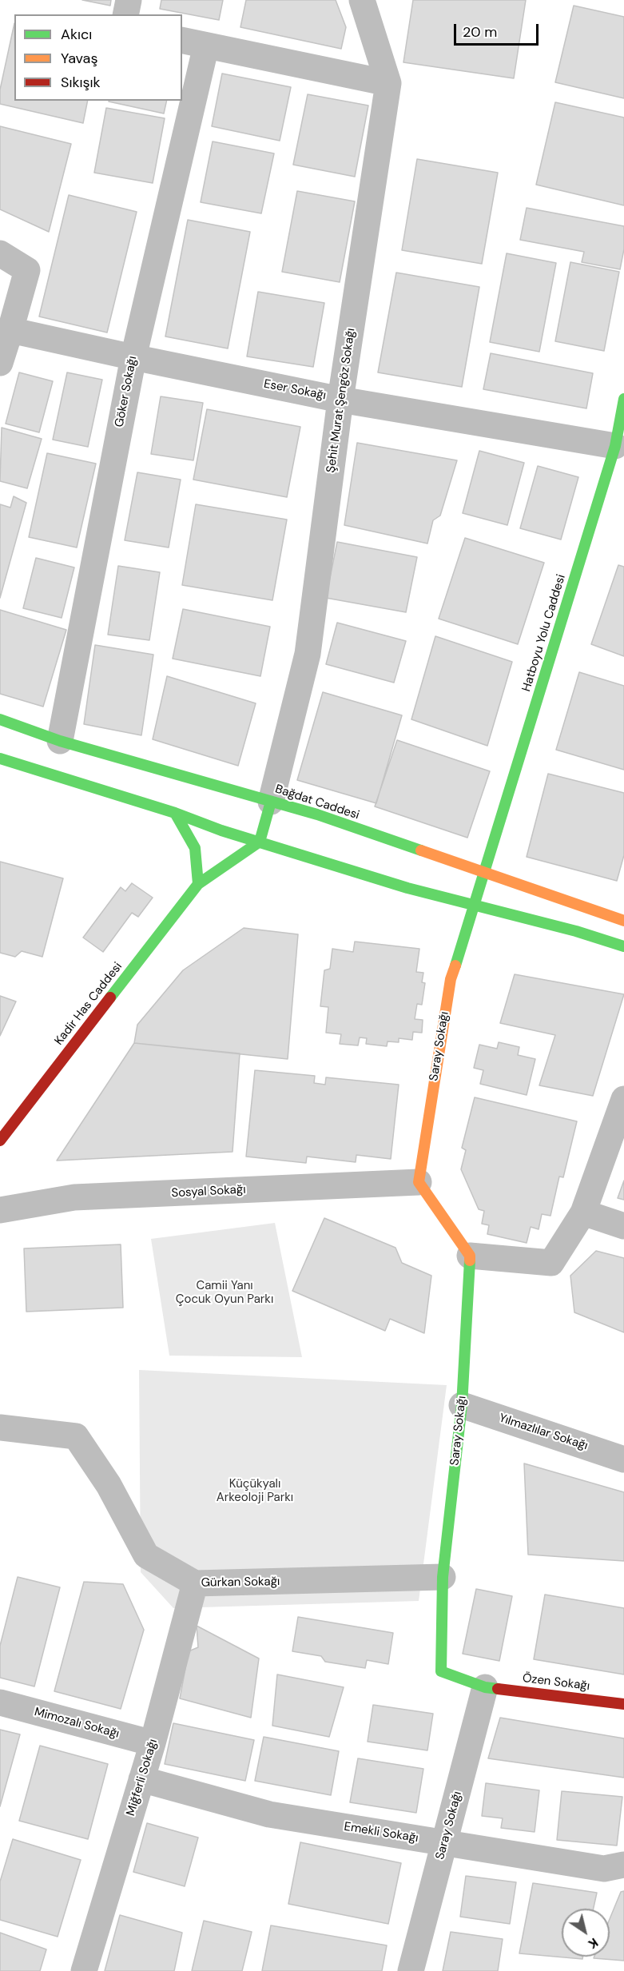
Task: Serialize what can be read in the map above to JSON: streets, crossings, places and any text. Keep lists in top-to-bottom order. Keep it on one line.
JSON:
{"streets":{"street":["Eser Sokağı","Göker Sokağı","Şehit Murat Şengöz Sokağı","Hatboyu Yolu Caddesi","Bağdat Caddesi","Kadir Has Caddesi","Saray Sokağı","Sosyal Sokağı","Yılmazlılar Sokağı","Gürkan Sokağı","Özen Sokağı","Mimozalı Sokağı","Miğferli Sokağı","Emekli Sokağı"]},"crossings":[["Eser Sokağı","Göker Sokağı"],["Eser Sokağı","Şehit Murat Şengöz Sokağı"],["Eser Sokağı","Hatboyu Yolu Caddesi"],["Göker Sokağı","Bağdat Caddesi"],["Şehit Murat Şengöz Sokağı","Bağdat Caddesi"],["Hatboyu Yolu Caddesi","Bağdat Caddesi"],["Hatboyu Yolu Caddesi","Saray Sokağı"],["Bağdat Caddesi","Saray Sokağı"],["Saray Sokağı","Sosyal Sokağı"],["Saray Sokağı","Yılmazlılar Sokağı"],["Saray Sokağı","Gürkan Sokağı"],["Saray Sokağı","Özen Sokağı"],["Saray Sokağı","Emekli Sokağı"],["Gürkan Sokağı","Miğferli Sokağı"],["Mimozalı Sokağı","Miğferli Sokağı"],["Miğferli Sokağı","Emekli Sokağı"]],"parks":["Camii Yanı Çocuk Oyun Parkı","Küçükyalı Arkeoloji Parkı"],"legend":["Akıcı","Yavaş","Sıkışık"],"scale_bar":"20 m","north":"bottom right"}
